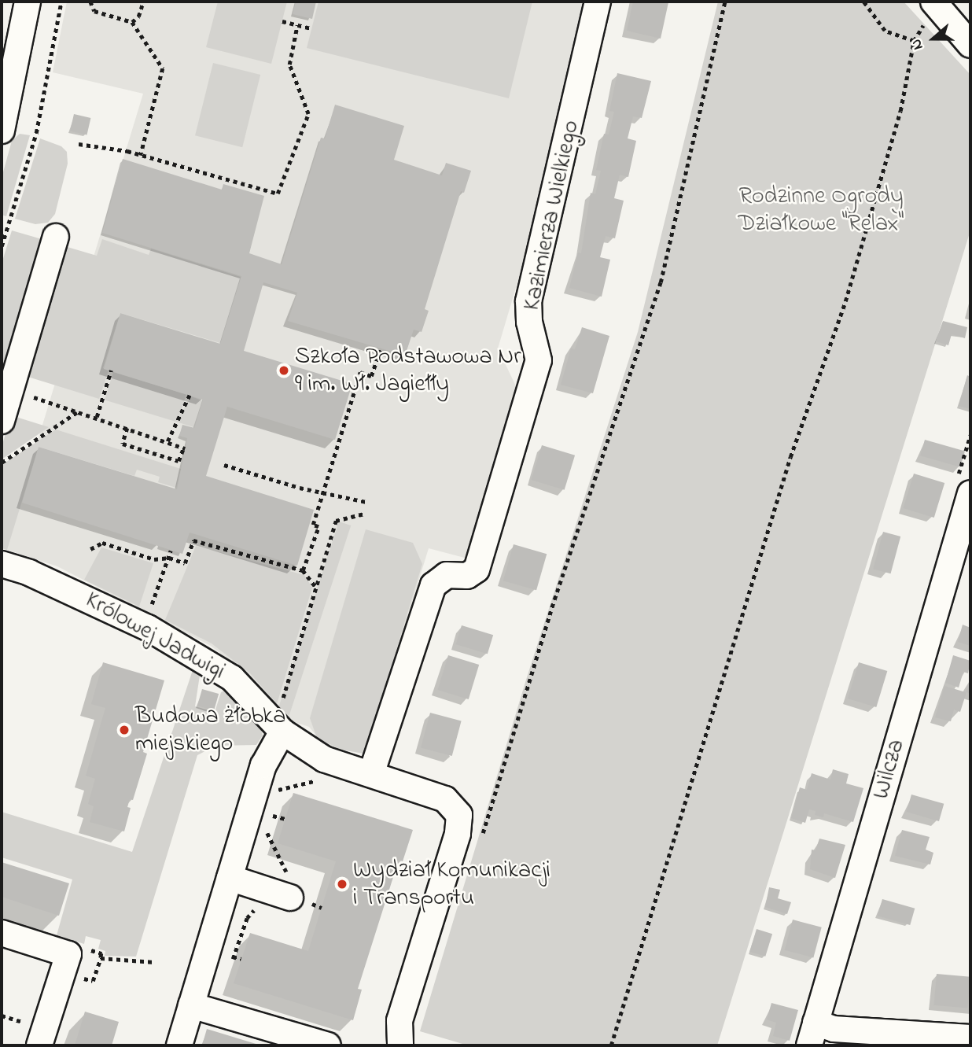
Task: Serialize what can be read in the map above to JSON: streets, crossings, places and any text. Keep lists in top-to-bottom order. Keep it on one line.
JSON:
{"streets":{"street":["Kazimierza Wielkiego","Królowej Jadwigi","Wilcza"]},"crossings":[["Kazimierza Wielkiego","Królowej Jadwigi"]],"parks":["Rodzinne Ogrody Działkowe \"Relax\""],"places":["Szkoła Podstawowa Nr 9 im. Wł. Jagiełły","Budowa żłobka miejskiego","Wydział Komunikacji i Transportu"],"north":"left"}
